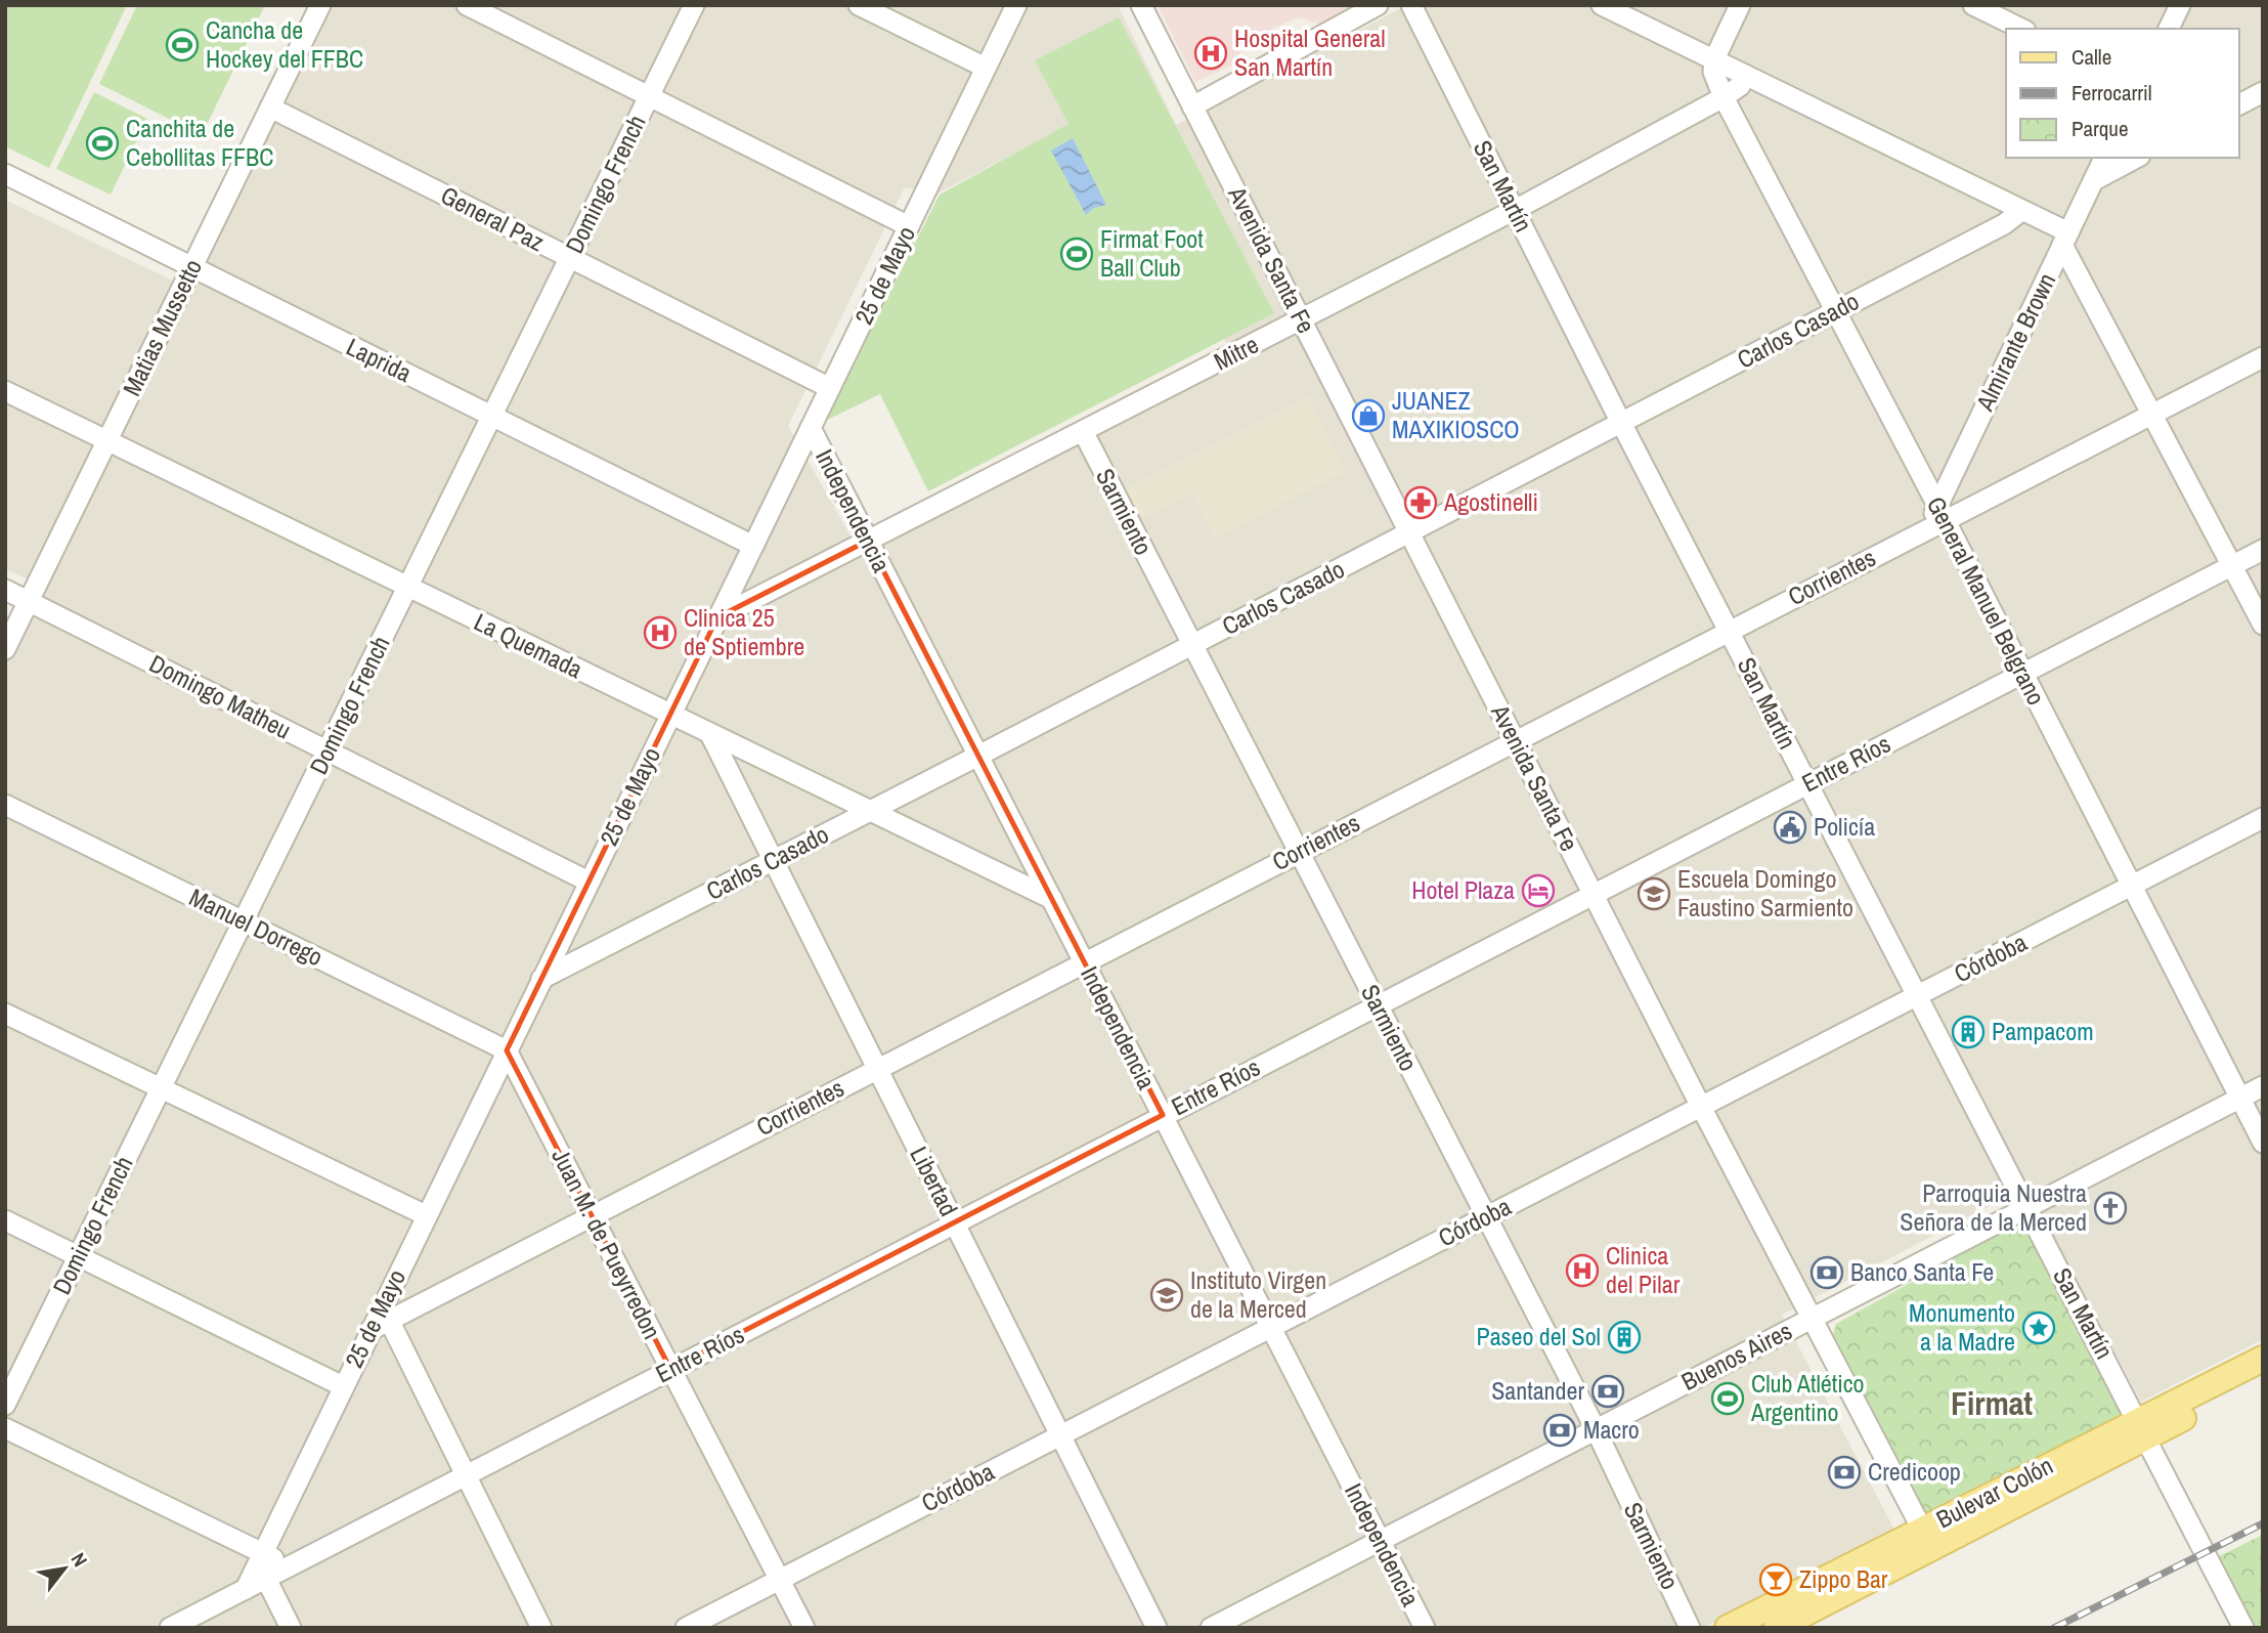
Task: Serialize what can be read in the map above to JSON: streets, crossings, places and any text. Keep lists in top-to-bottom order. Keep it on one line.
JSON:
{"streets":{"main road":["Bulevar Colón"],"street":["Domingo French","San Martín","General Paz","Avenida Santa Fe","25 de Mayo","Matias Mussetto","Carlos Casado","Almirante Brown","Mitre","Laprida","Independencia","Sarmiento","Corrientes","General Manuel Belgrano","La Quemada","Domingo Matheu","Entre Ríos","Manuel Dorrego","Córdoba","Libertad","Juan M. de Pueyrredon","Buenos Aires"]},"crossings":[["Domingo French","General Paz"],["Domingo French","Laprida"],["Domingo French","La Quemada"],["Domingo French","Domingo Matheu"],["Domingo French","Manuel Dorrego"],["San Martín","Carlos Casado"],["San Martín","Mitre"],["San Martín","Corrientes"],["San Martín","Entre Ríos"],["San Martín","Córdoba"],["San Martín","Buenos Aires"],["San Martín","Bulevar Colón"],["General Paz","25 de Mayo"],["General Paz","Matias Mussetto"],["Avenida Santa Fe","Carlos Casado"],["Avenida Santa Fe","Mitre"],["Avenida Santa Fe","Corrientes"],["Avenida Santa Fe","Entre Ríos"],["Avenida Santa Fe","Córdoba"],["Avenida Santa Fe","Buenos Aires"],["Avenida Santa Fe","Bulevar Colón"],["25 de Mayo","Carlos Casado"],["25 de Mayo","Mitre"],["25 de Mayo","Laprida"],["25 de Mayo","Independencia"],["25 de Mayo","Corrientes"],["25 de Mayo","La Quemada"],["25 de Mayo","Domingo Matheu"],["25 de Mayo","Entre Ríos"],["25 de Mayo","Manuel Dorrego"],["25 de Mayo","Juan M. de Pueyrredon"],["Matias Mussetto","Laprida"],["Matias Mussetto","La Quemada"],["Matias Mussetto","Domingo Matheu"],["Carlos Casado","Independencia"],["Carlos Casado","Sarmiento"],["Carlos Casado","General Manuel Belgrano"],["Carlos Casado","La Quemada"],["Carlos Casado","Libertad"],["Almirante Brown","Corrientes"],["Almirante Brown","General Manuel Belgrano"],["Mitre","Independencia"],["Mitre","Sarmiento"],["Mitre","General Manuel Belgrano"],["Independencia","Corrientes"],["Independencia","La Quemada"],["Independencia","Entre Ríos"],["Independencia","Córdoba"],["Independencia","Buenos Aires"],["Sarmiento","Corrientes"],["Sarmiento","Entre Ríos"],["Sarmiento","Córdoba"],["Sarmiento","Buenos Aires"],["Corrientes","General Manuel Belgrano"],["Corrientes","Libertad"],["Corrientes","Juan M. de Pueyrredon"],["General Manuel Belgrano","Entre Ríos"],["General Manuel Belgrano","Córdoba"],["General Manuel Belgrano","Buenos Aires"],["La Quemada","Libertad"],["Entre Ríos","Libertad"],["Entre Ríos","Juan M. de Pueyrredon"],["Manuel Dorrego","Juan M. de Pueyrredon"],["Córdoba","Libertad"],["Córdoba","Juan M. de Pueyrredon"]],"districts":["Firmat"],"places":{"sports":["Cancha de Hockey del FFBC","Canchita de Cebollitas FFBC","Firmat Foot Ball Club","Club Atlético Argentino"],"hospital":["Hospital General San Martín","Clinica 25 de Sptiembre","Clinica del Pilar"],"shop":["JUANEZ MAXIKIOSCO"],"pharmacy":["Agostinelli"],"public building":["Policía"],"hotel":["Hotel Plaza"],"school or university":["Escuela Domingo Faustino Sarmiento","Instituto Virgen de la Merced"],"building":["Pampacom","Paseo del Sol"],"church":["Parroquia Nuestra Señora de la Merced"],"bank":["Banco Santa Fe","Santander","Macro","Credicoop"],"place":["Monumento a la Madre"],"bar":["Zippo Bar"]},"legend":["Calle","Ferrocarril","Parque"],"north":"top right"}
